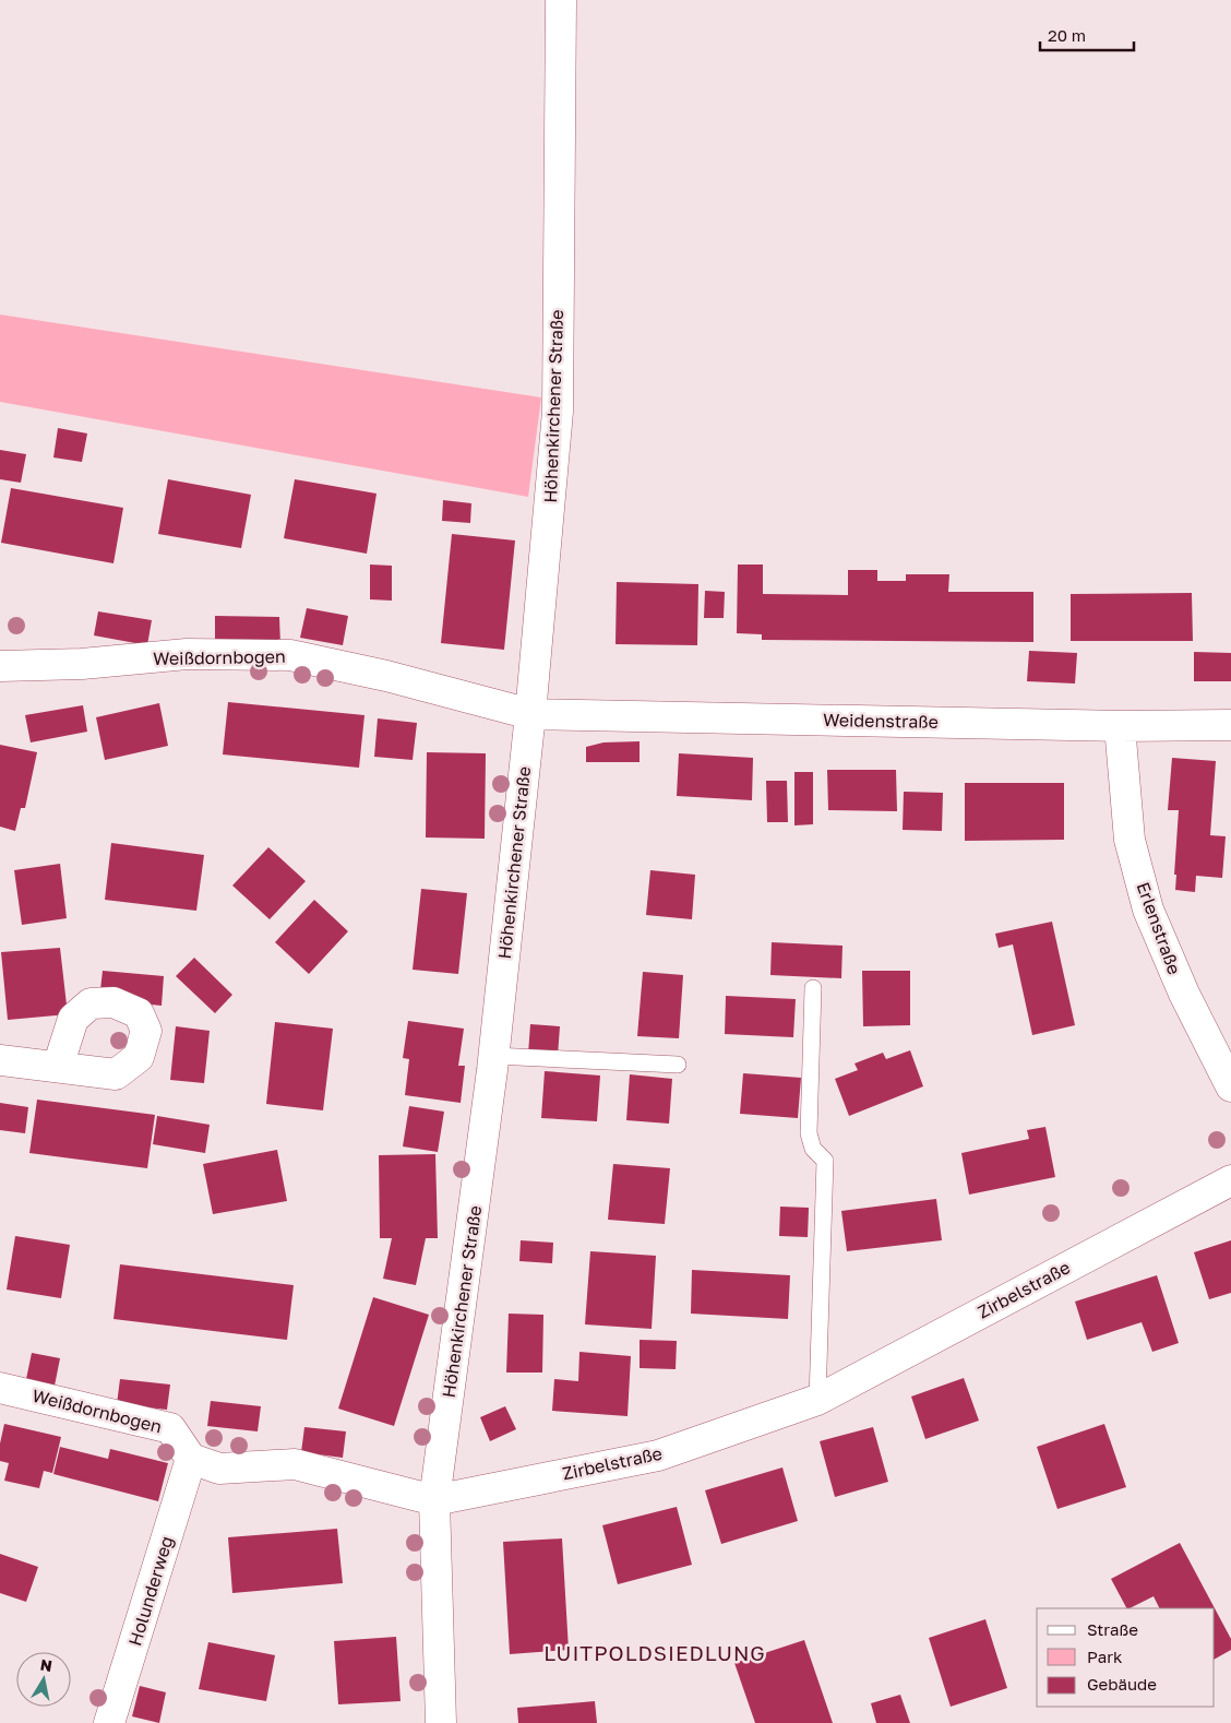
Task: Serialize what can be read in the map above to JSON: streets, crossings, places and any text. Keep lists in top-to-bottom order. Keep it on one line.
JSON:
{"streets":{"street":["Höhenkirchener Straße","Weißdornbogen","Weidenstraße","Erlenstraße","Zirbelstraße","Holunderweg"]},"crossings":[["Höhenkirchener Straße","Weißdornbogen"],["Höhenkirchener Straße","Weidenstraße"],["Höhenkirchener Straße","Zirbelstraße"],["Weißdornbogen","Weidenstraße"],["Weißdornbogen","Holunderweg"],["Weidenstraße","Erlenstraße"]],"districts":["LUITPOLDSIEDLUNG"],"legend":["Straße","Park","Gebäude"],"scale_bar":"20 m","north":"top"}
